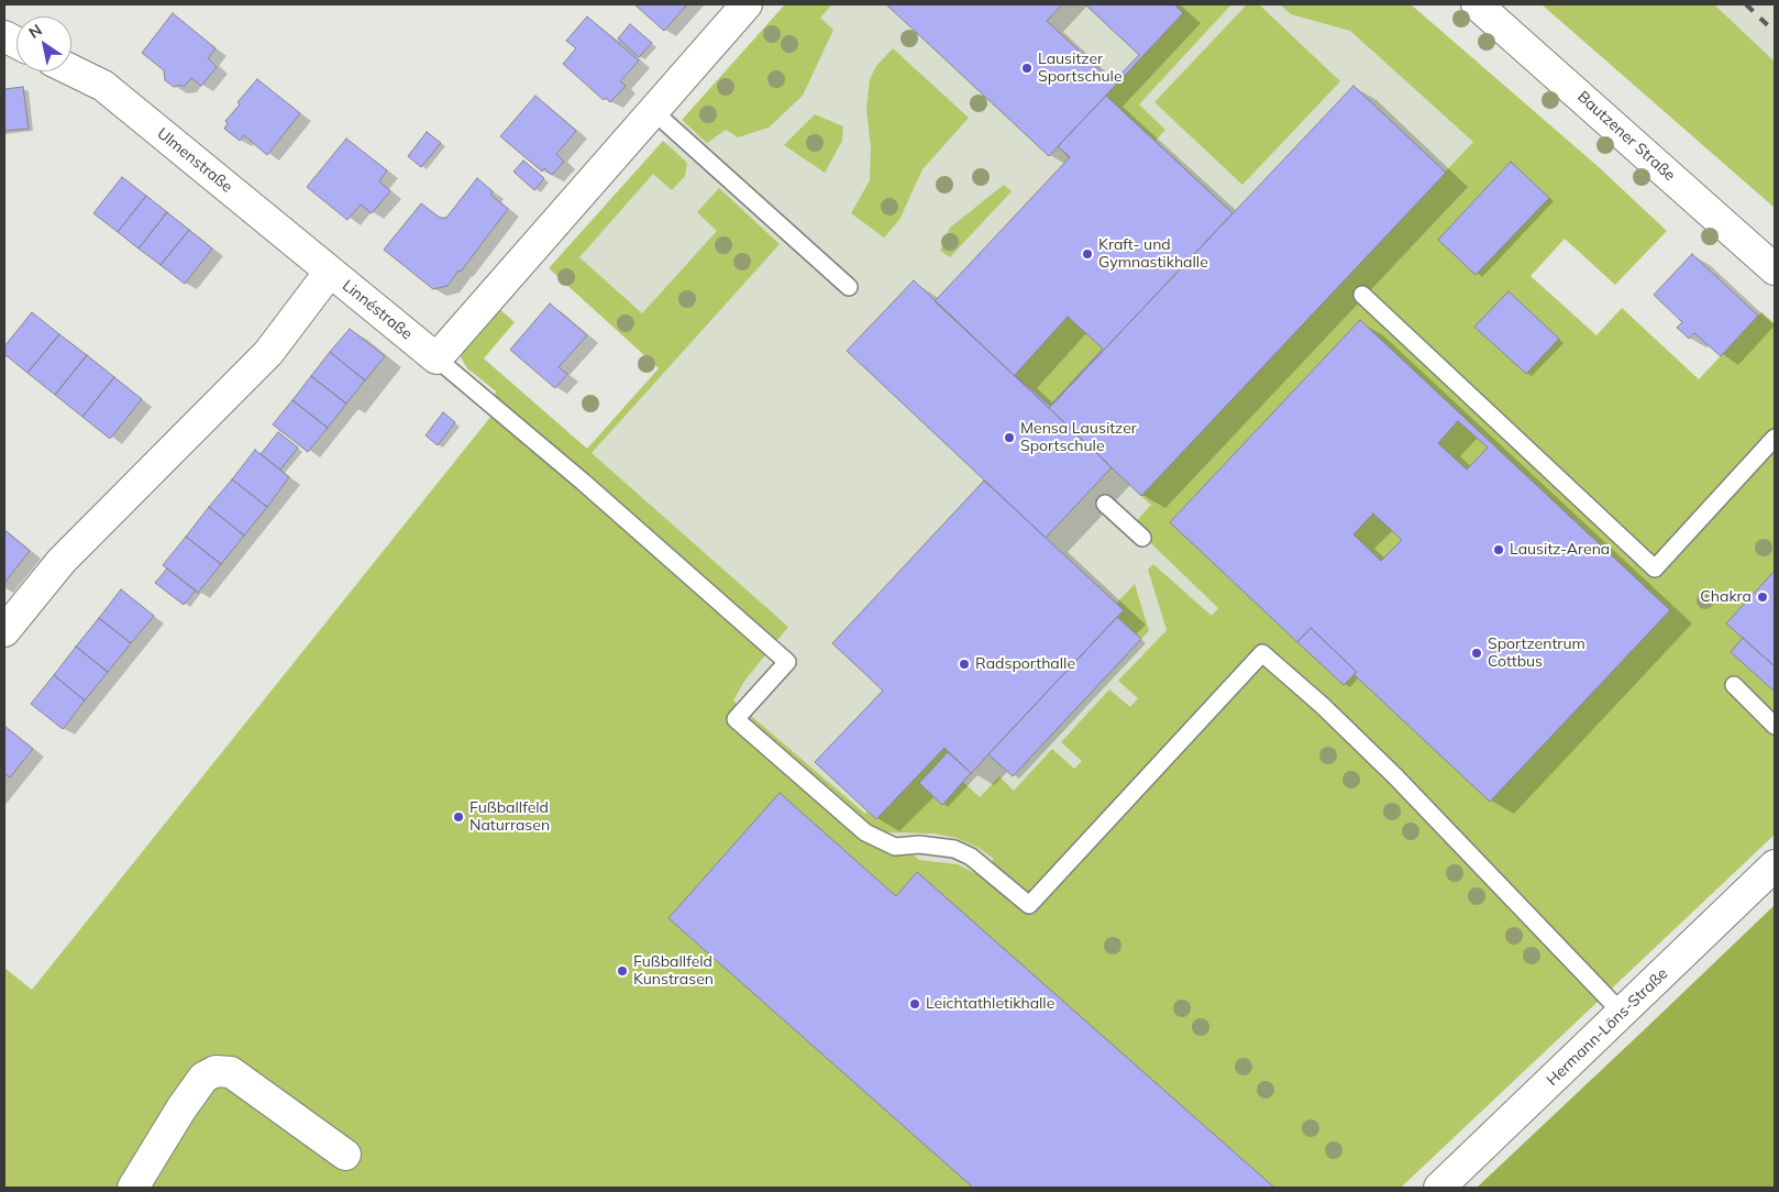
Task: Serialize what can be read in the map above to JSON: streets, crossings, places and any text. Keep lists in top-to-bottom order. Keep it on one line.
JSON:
{"streets":{"street":["Bautzener Straße","Ulmenstraße","Linnéstraße","Hermann-Löns-Straße"]},"crossings":[["Ulmenstraße","Linnéstraße"]],"places":["Lausitzer Sportschule","Kraft- und Gymnastikhalle","Mensa Lausitzer Sportschule","Lausitz-Arena","Chakra","Sportzentrum Cottbus","Radsporthalle","Fußballfeld Naturrasen","Fußballfeld Kunstrasen","Leichtathletikhalle"],"north":"top left"}
